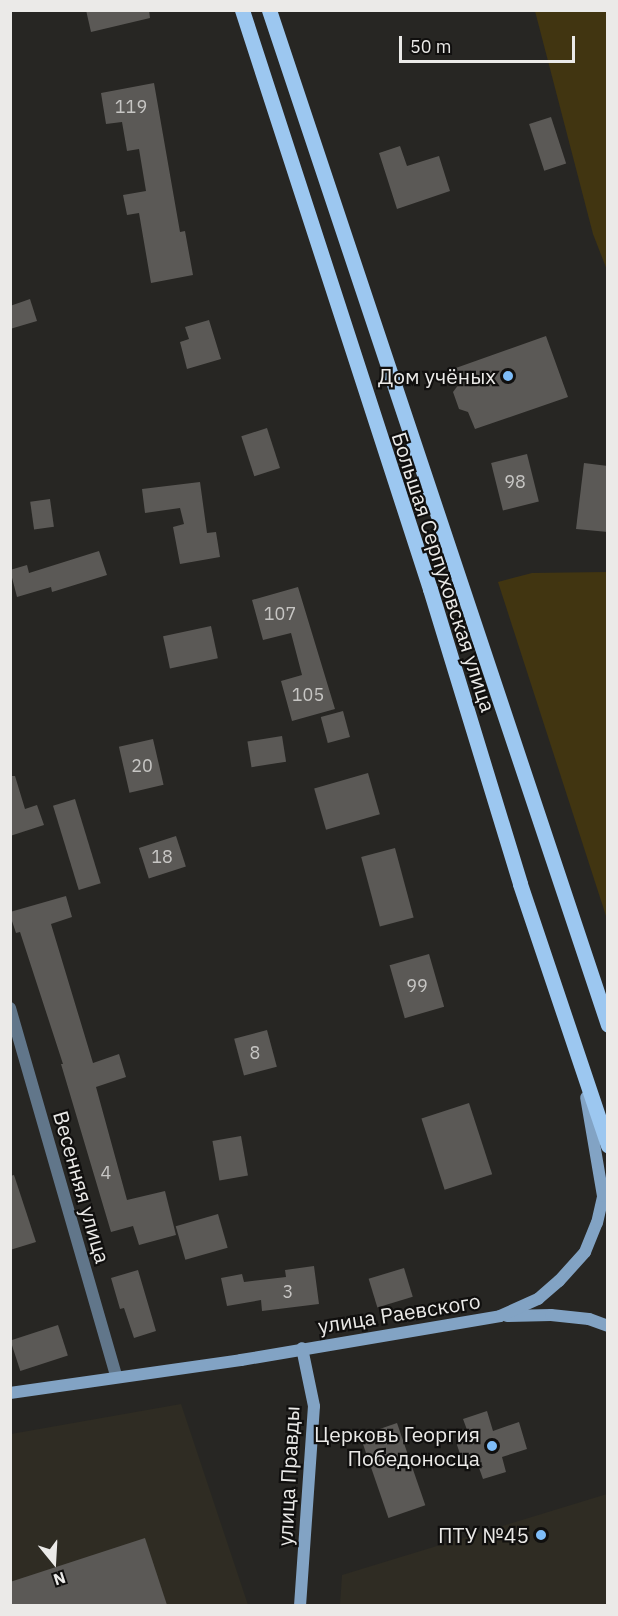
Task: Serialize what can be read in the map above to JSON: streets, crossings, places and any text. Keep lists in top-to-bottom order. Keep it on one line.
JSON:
{"streets":{"main road":["Большая Серпуховская улица"],"street":["Весенняя улица","улица Раевского","улица Правды"]},"crossings":[["Большая Серпуховская улица","улица Раевского"],["Весенняя улица","улица Раевского"],["улица Раевского","улица Правды"]],"places":["Дом учёных","Церковь Георгия Победоносца","ПТУ №45"],"house_numbers":["119","98","107","105","20","18","99","8","4","3"],"scale_bar":"50 m","north":"bottom"}
